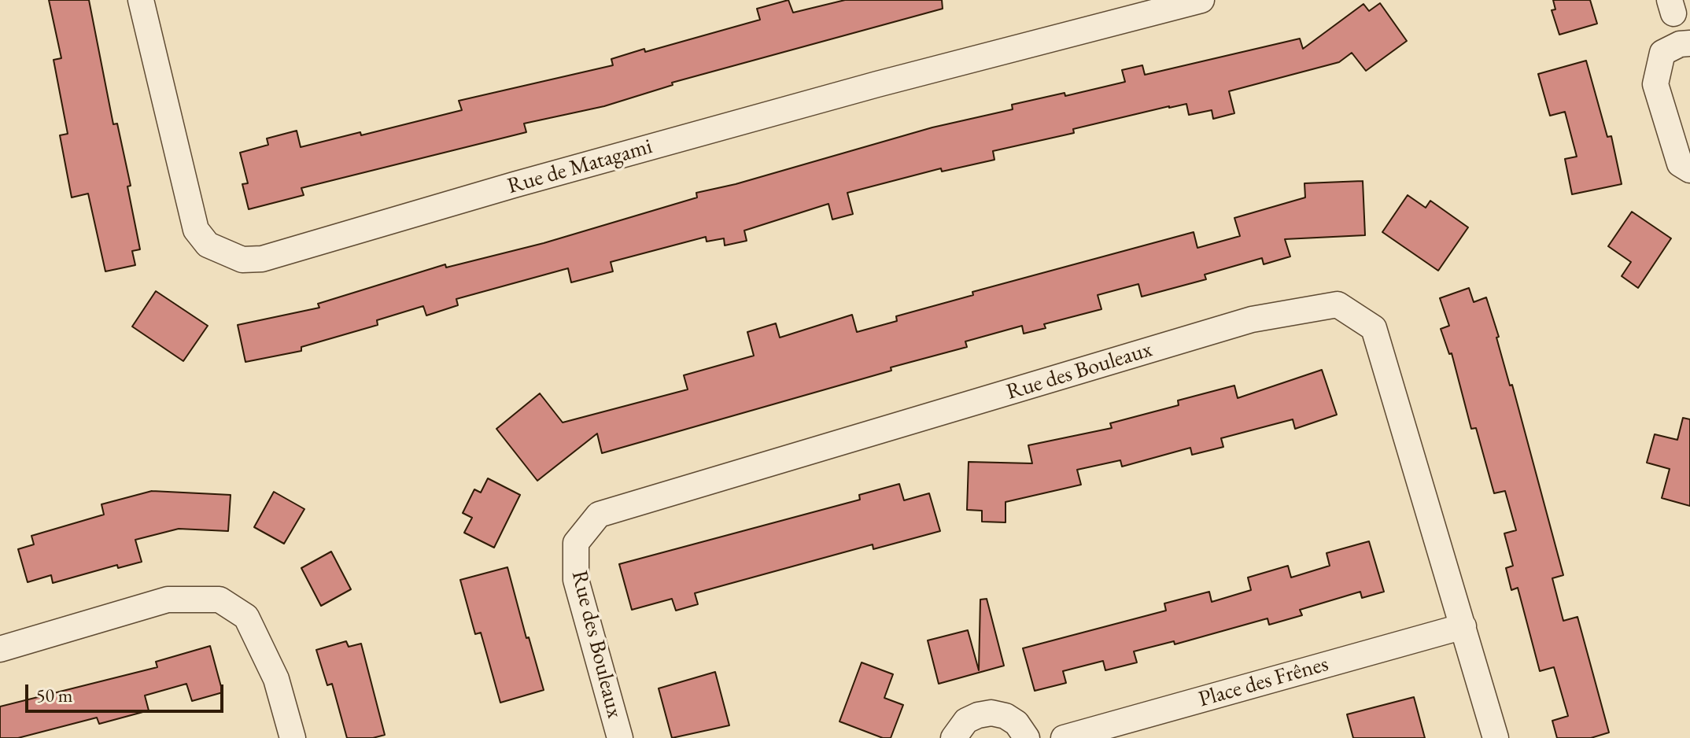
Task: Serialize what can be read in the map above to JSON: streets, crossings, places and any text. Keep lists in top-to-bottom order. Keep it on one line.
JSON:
{"streets":{"street":["Rue de Matagami","Rue des Bouleaux","Place des Frênes"]},"crossings":[["Rue des Bouleaux","Place des Frênes"]],"scale_bar":"50 m"}
